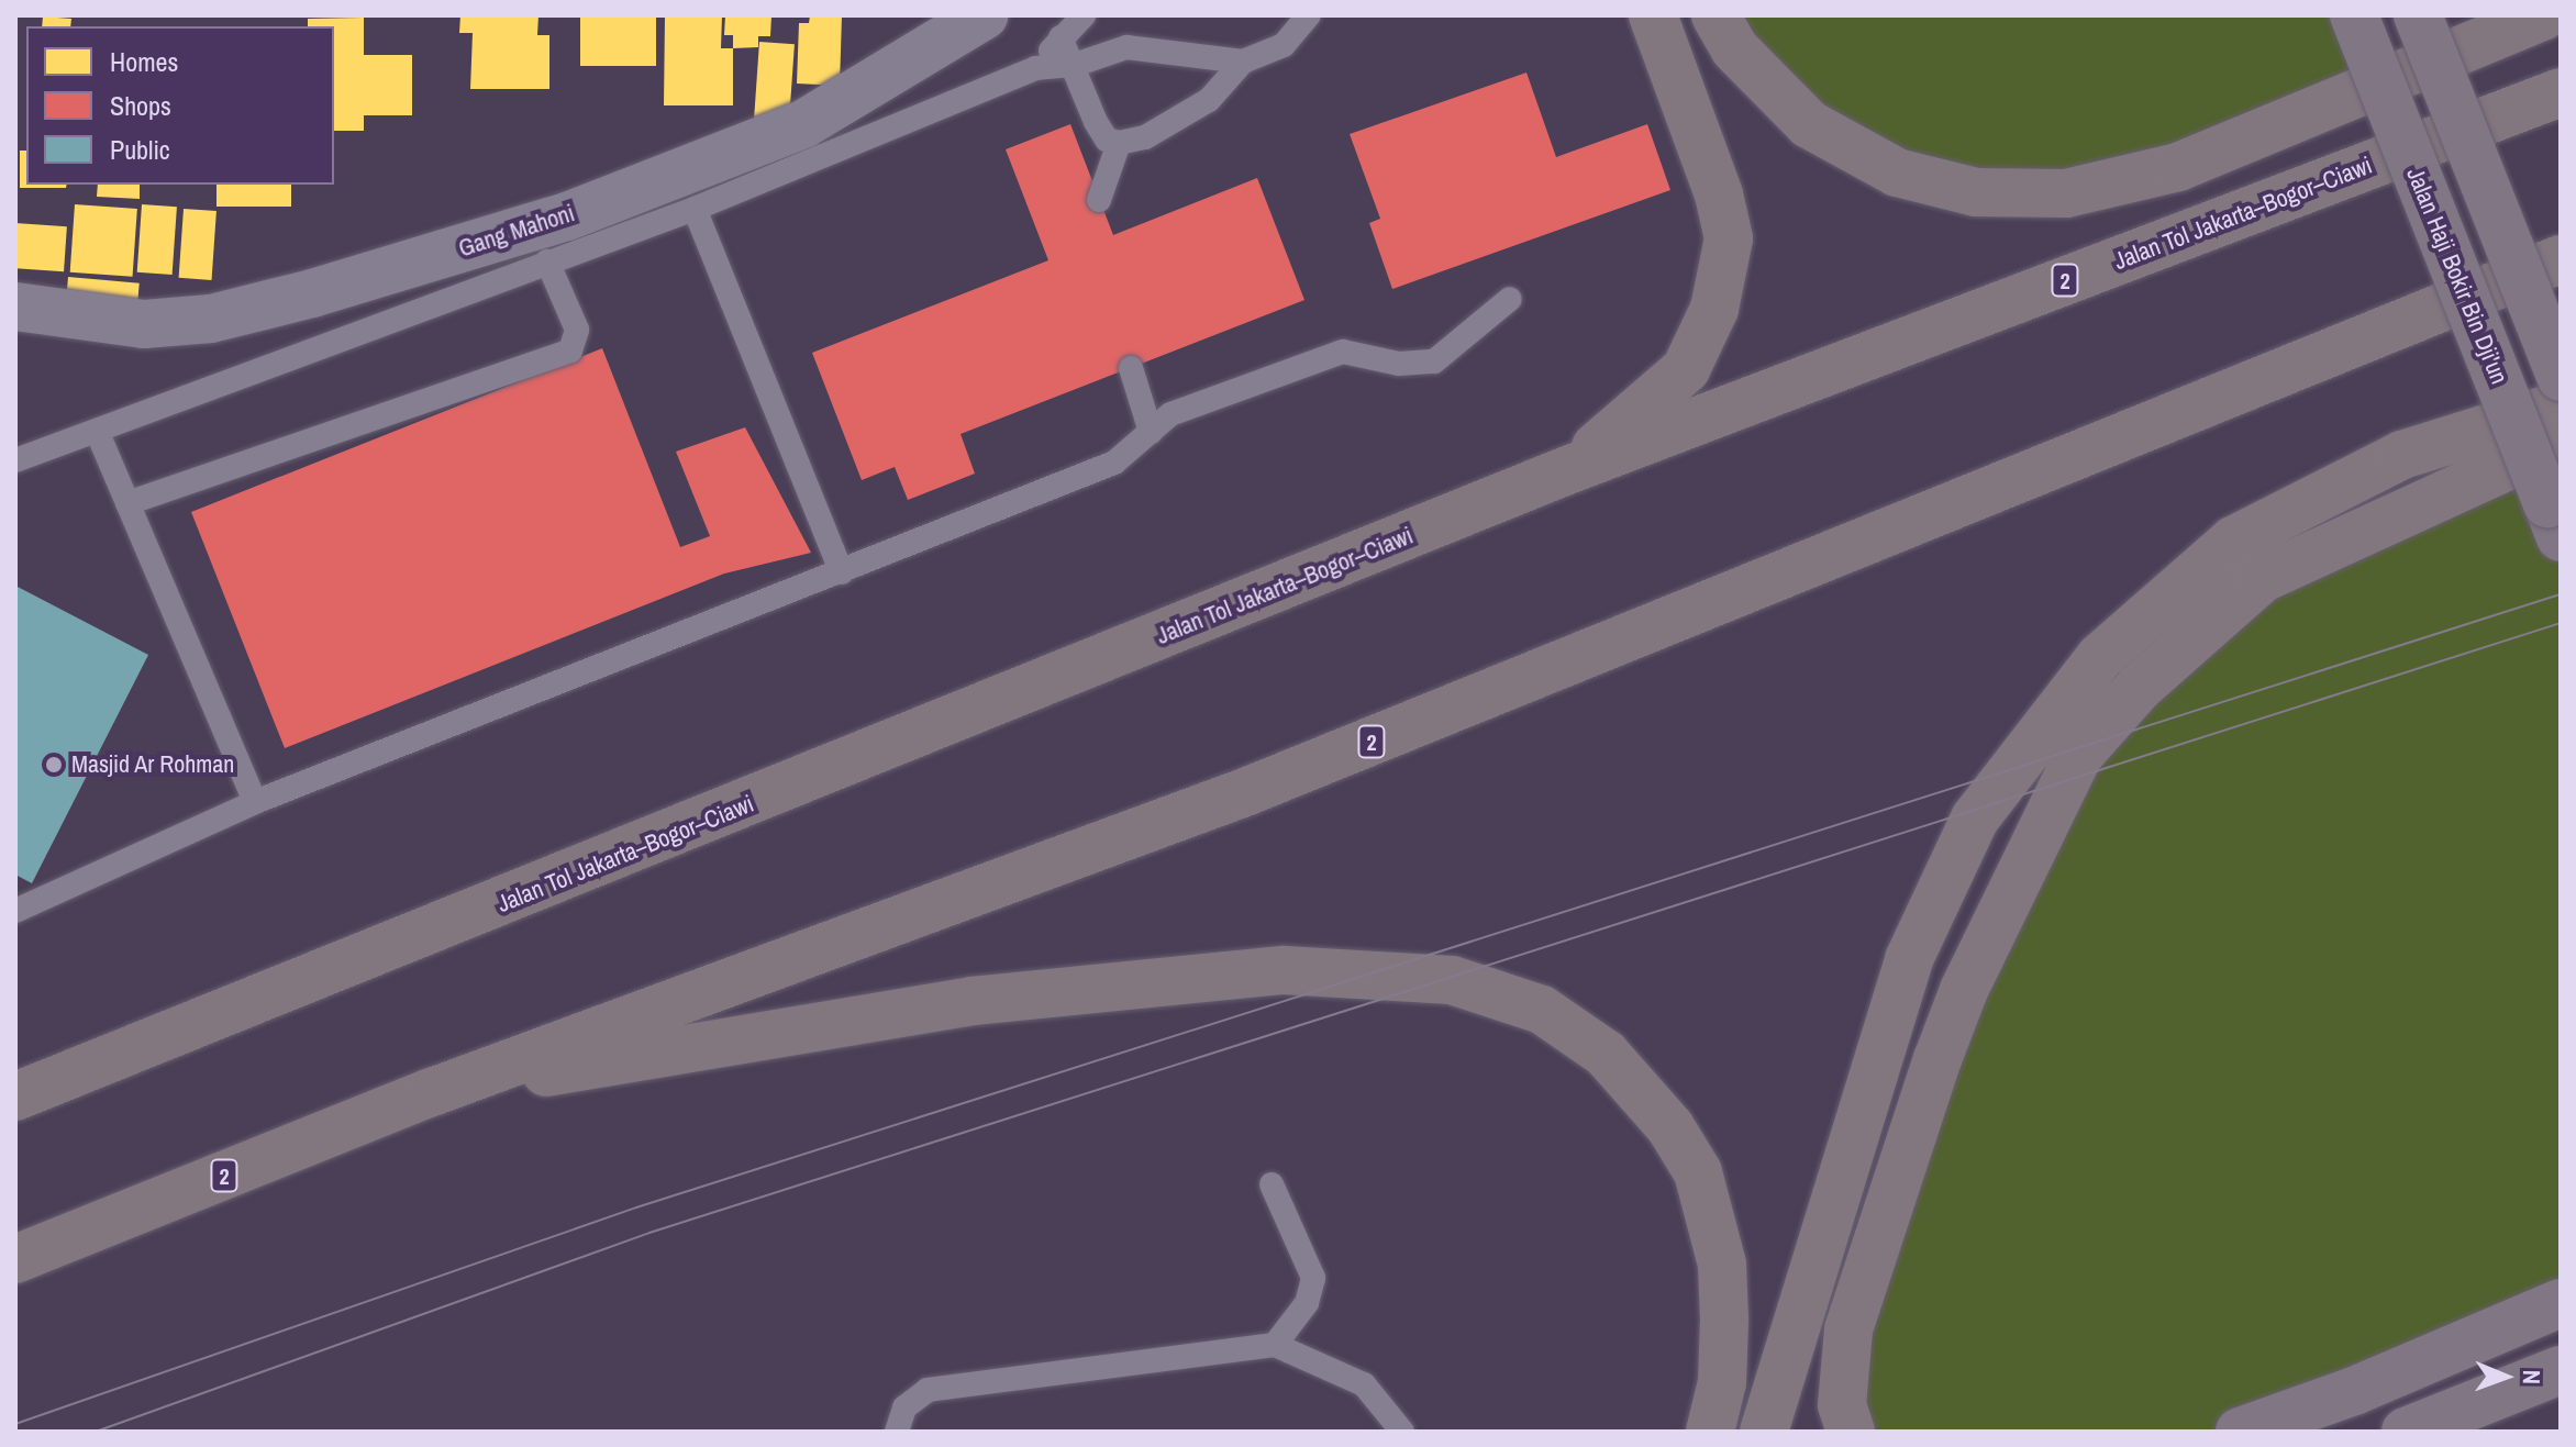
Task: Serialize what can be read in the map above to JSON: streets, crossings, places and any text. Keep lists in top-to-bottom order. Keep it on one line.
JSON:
{"streets":{"highway":["Jalan Tol Jakarta–Bogor–Ciawi","2"],"main road":["Jalan Haji Bokir Bin Dji'un"],"street":["Gang Mahoni"]},"places":["Masjid Ar Rohman"],"legend":["Homes","Shops","Public"],"north":"right"}
